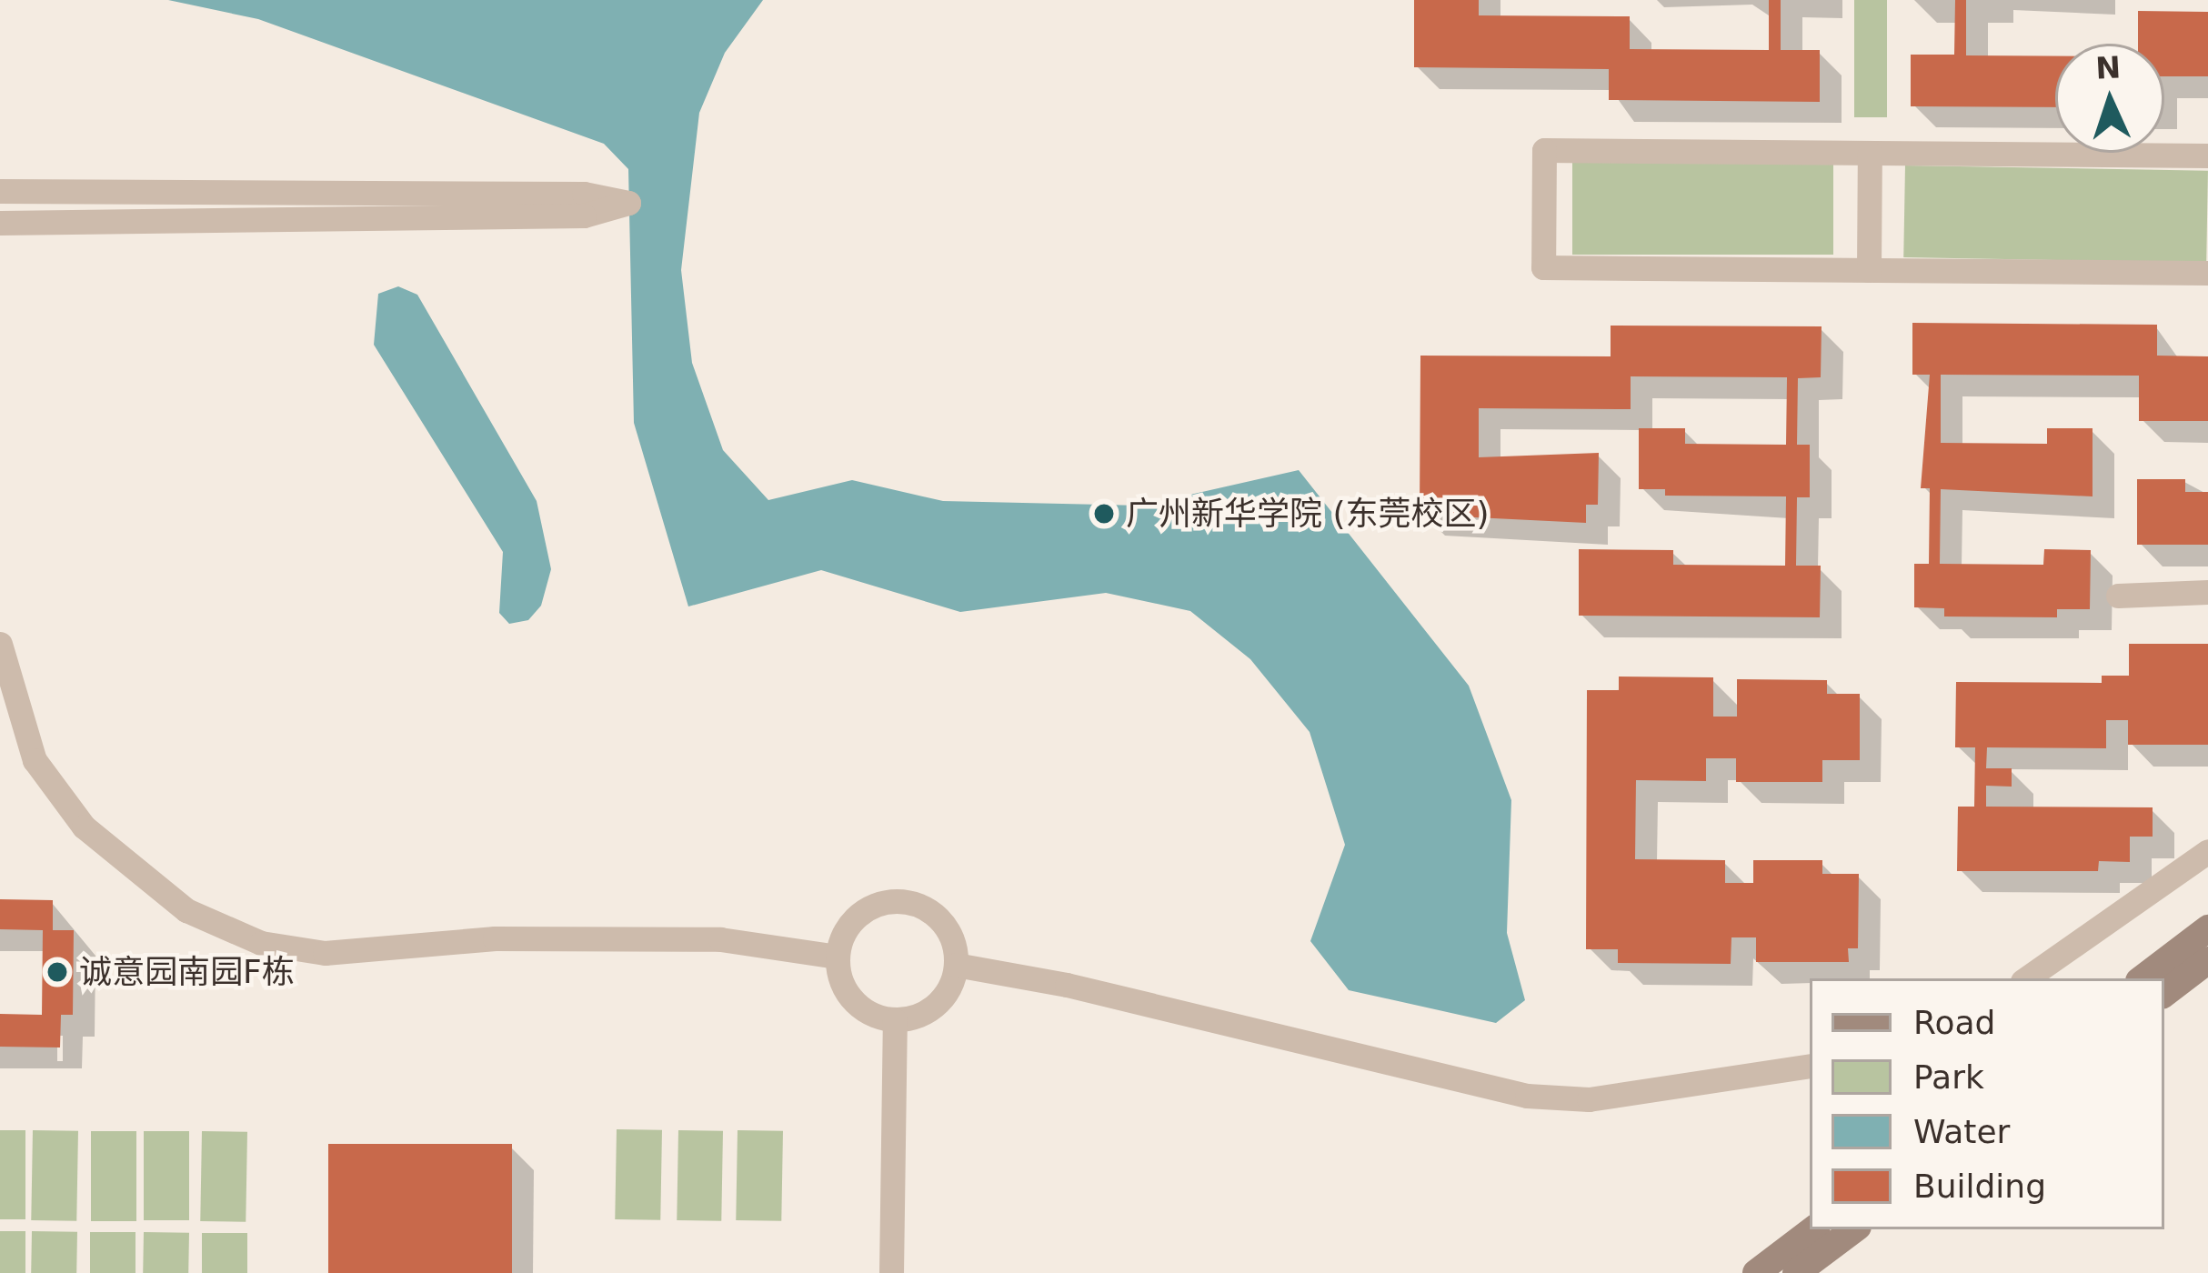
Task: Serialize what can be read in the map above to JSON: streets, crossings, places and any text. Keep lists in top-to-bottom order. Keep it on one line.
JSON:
{"places":["广州新华学院 (东莞校区)","诚意园南园F栋"],"legend":["Road","Park","Water","Building"],"north":"top"}
